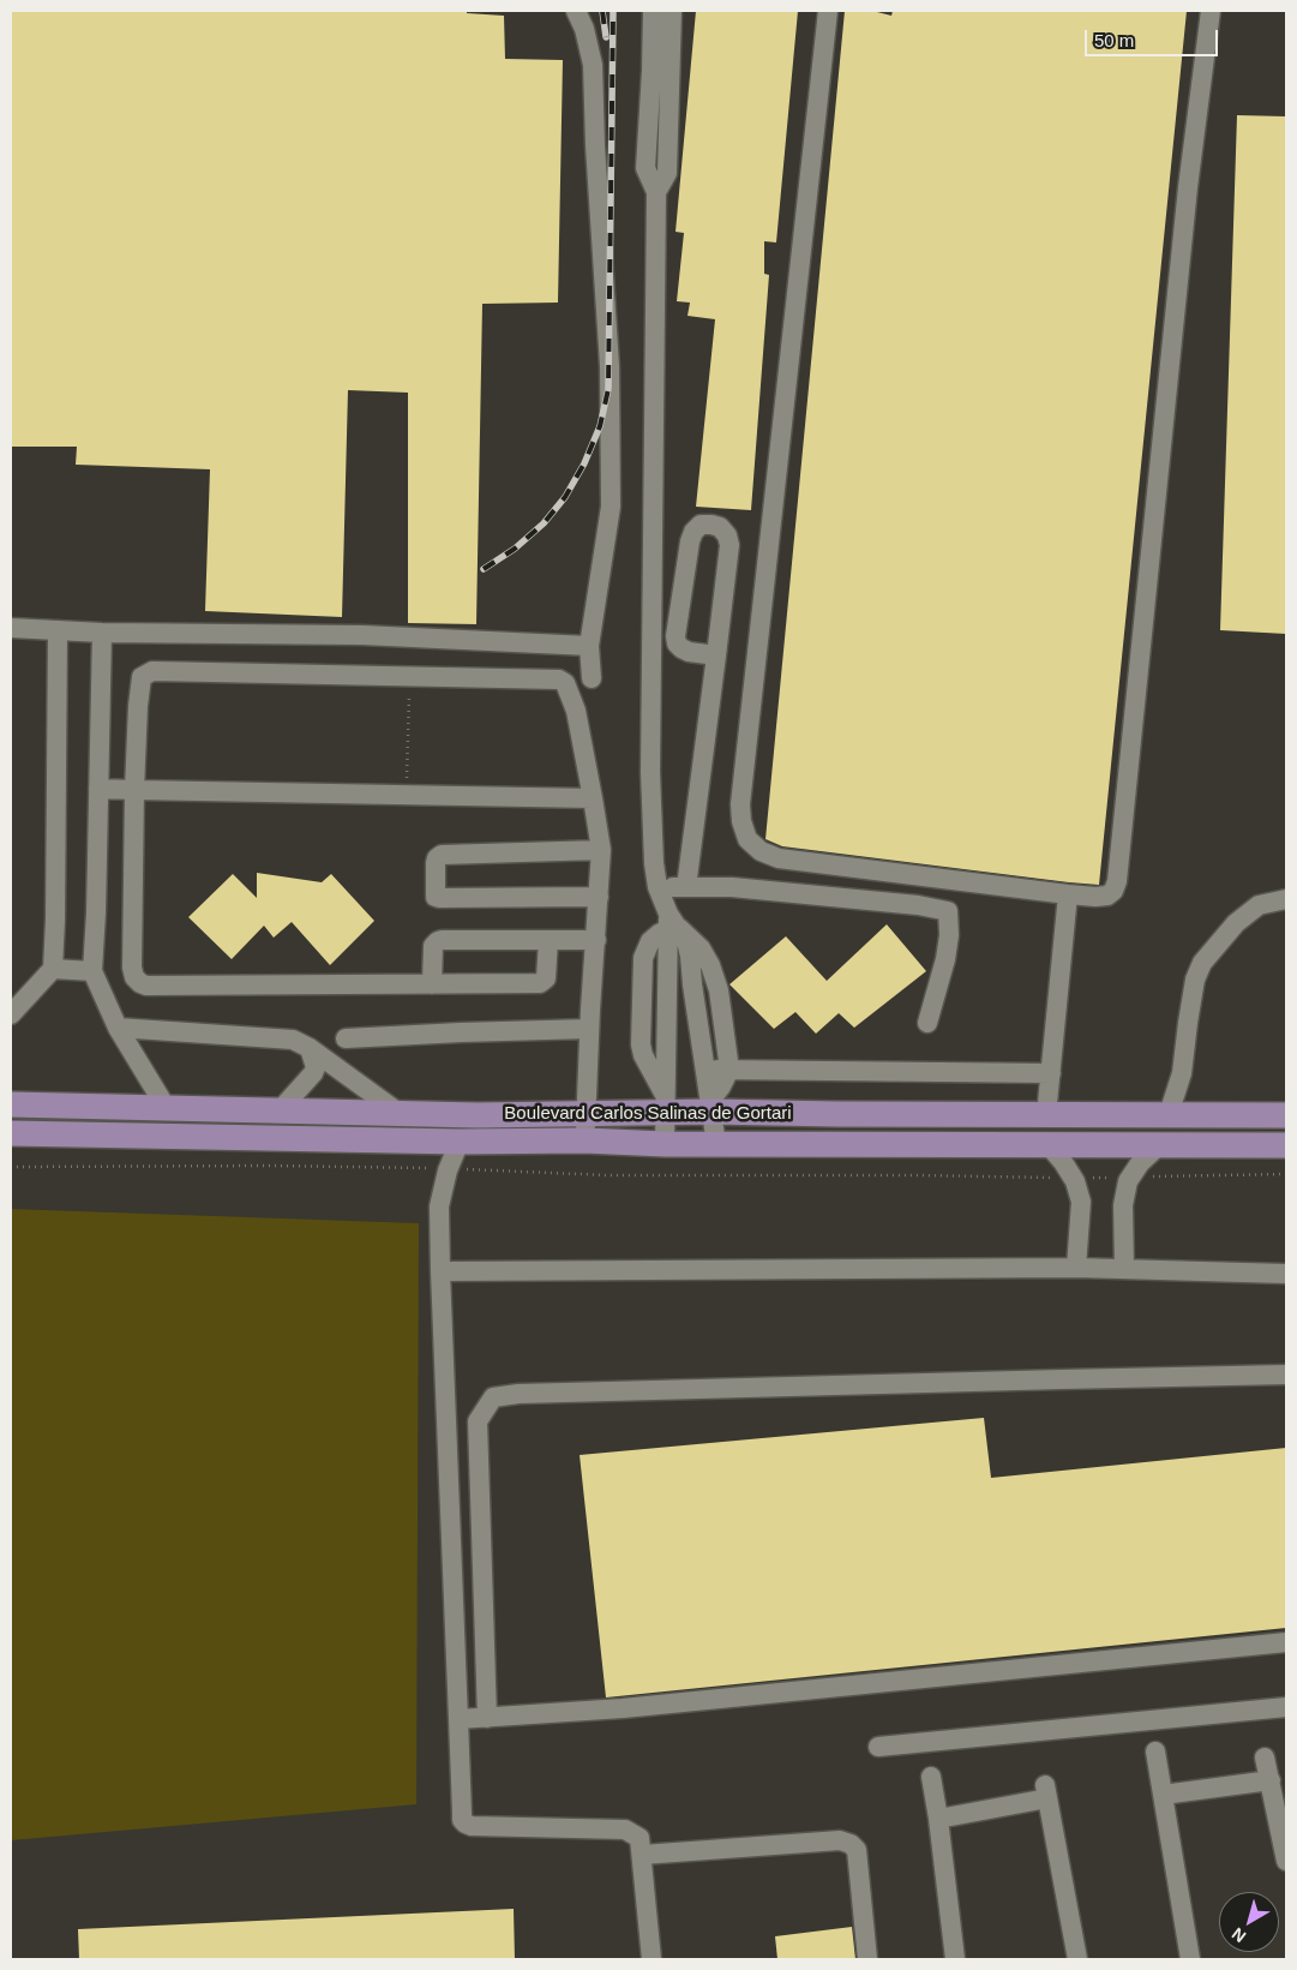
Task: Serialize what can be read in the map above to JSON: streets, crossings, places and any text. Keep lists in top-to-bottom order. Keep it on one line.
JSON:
{"streets":{"main road":["Boulevard Carlos Salinas de Gortari"]},"scale_bar":"50 m","north":"bottom left"}
